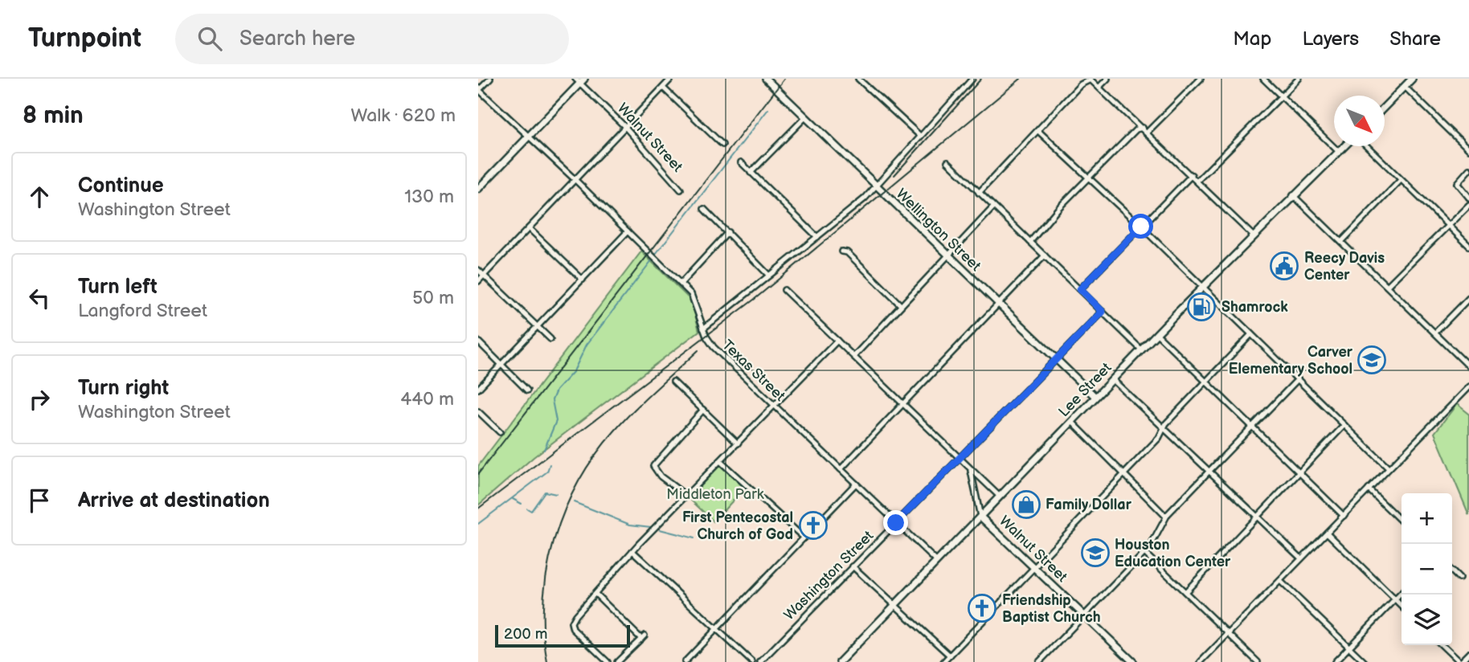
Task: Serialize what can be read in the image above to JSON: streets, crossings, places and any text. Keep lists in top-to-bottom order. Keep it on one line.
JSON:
{"streets":{"street":["Walnut Street","Wellington Street","Texas Street","Lee Street","Washington Street"]},"crossings":[["Walnut Street","Lee Street"],["Walnut Street","Washington Street"],["Wellington Street","Lee Street"],["Wellington Street","Washington Street"],["Texas Street","Lee Street"],["Texas Street","Washington Street"]],"parks":["Middleton Park"],"places":{"public building":["Reecy Davis Center"],"fuel station":["Shamrock"],"school or university":["Carver Elementary School","Houston Education Center"],"shop":["Family Dollar"],"church":["First Pentecostal Church of God","Friendship Baptist Church"]},"scale_bar":"200 m","north":"bottom right","page":{"header":"Turnpoint","search":"Search here","nav":["Map","Layers","Share"],"heading":["8 min","Walk · 620 m"],"list":[["Continue","Washington Street","130 m"],["Turn left","Langford Street","50 m"],["Turn right","Washington Street","440 m"],"Arrive at destination"],"map_buttons":["+","−"],"scale":"200 m"}}
